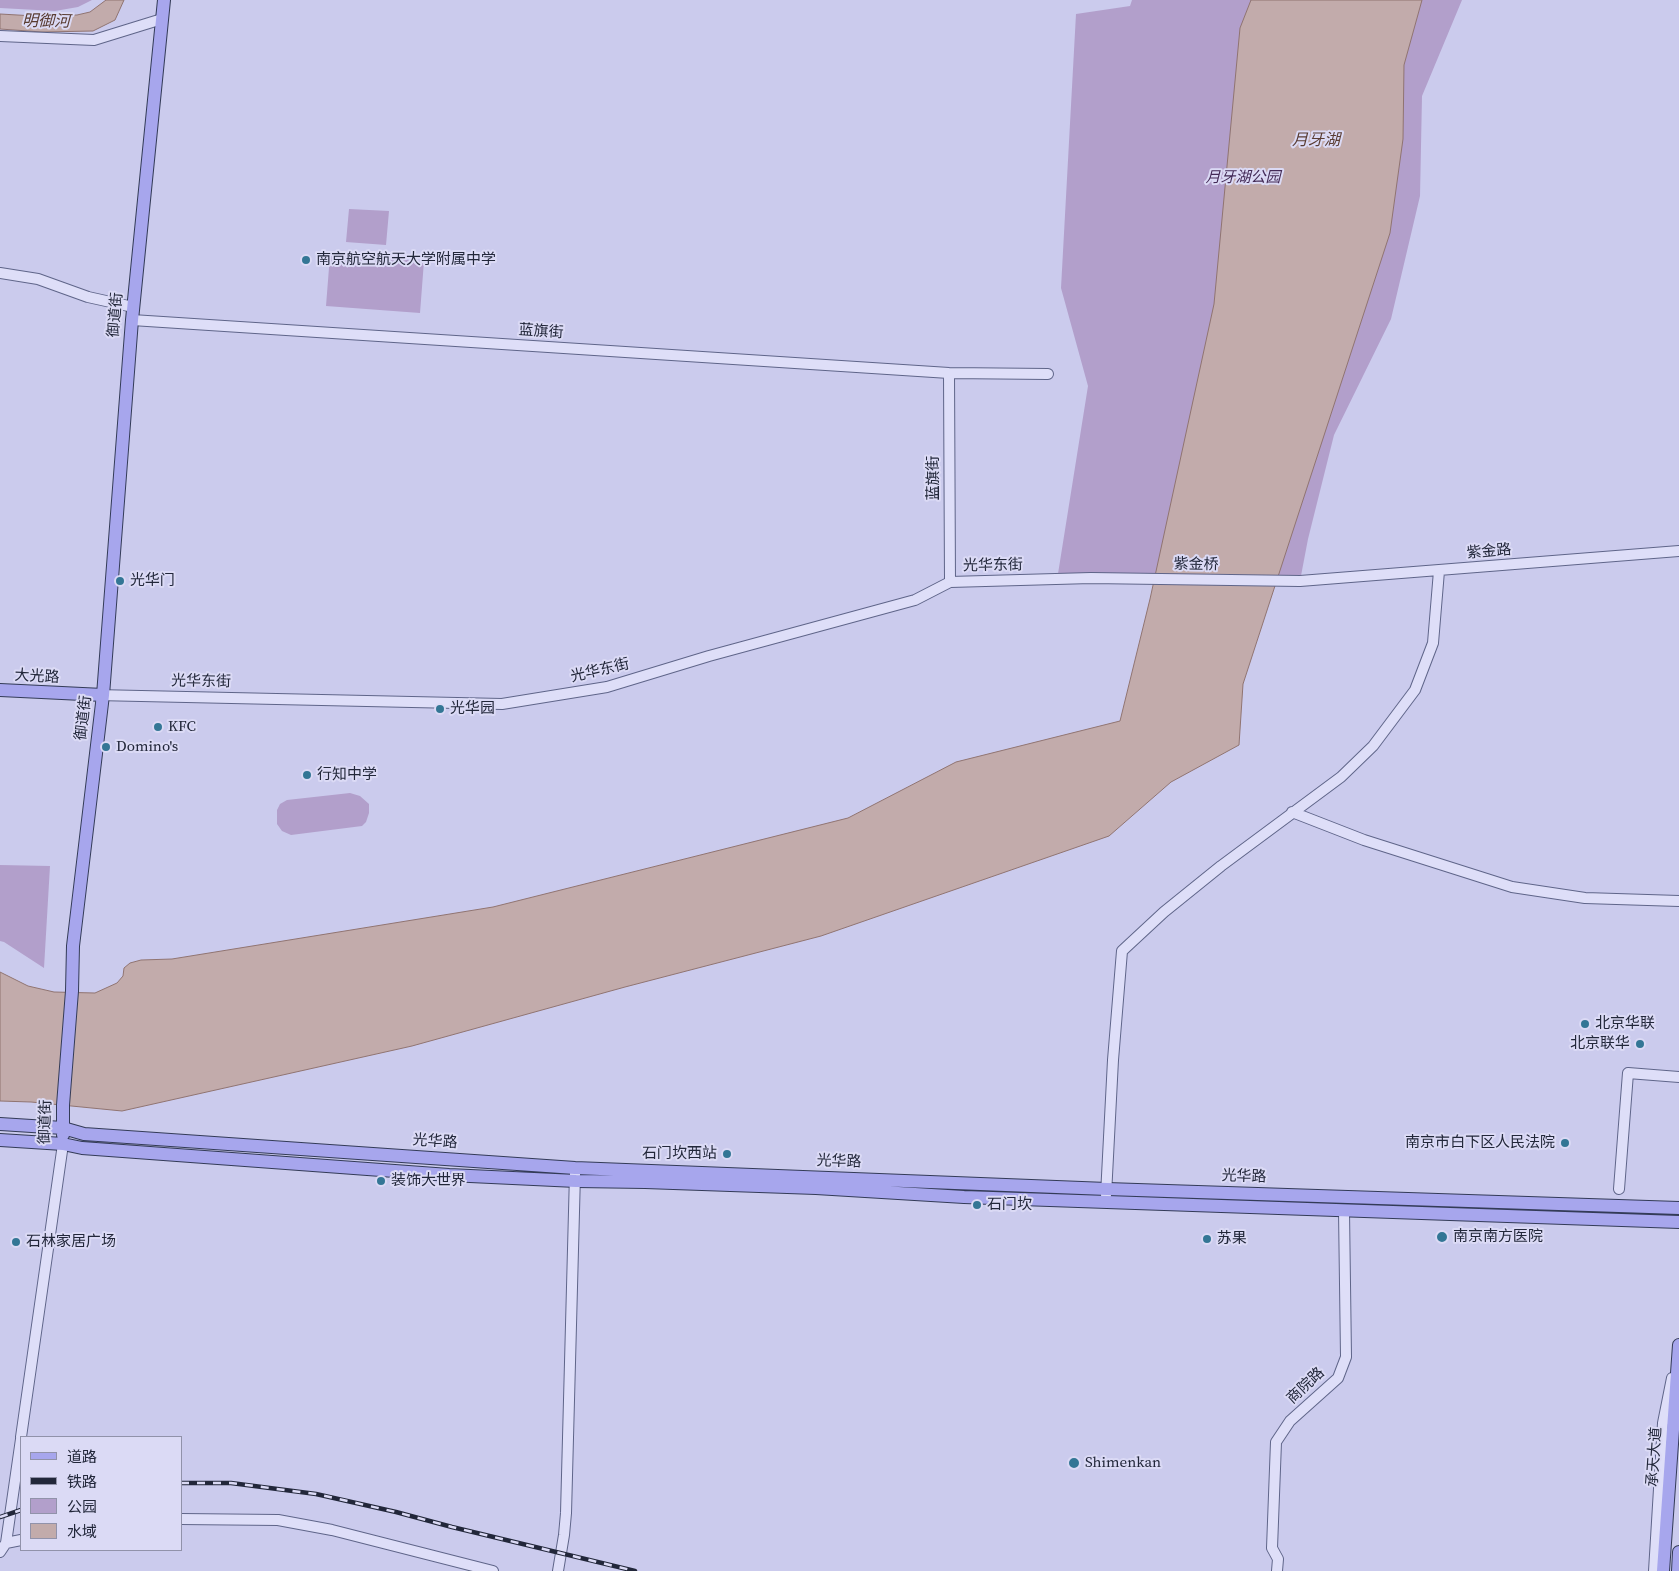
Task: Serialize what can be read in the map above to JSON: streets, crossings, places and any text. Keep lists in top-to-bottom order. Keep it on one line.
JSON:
{"streets":{"main road":["御道街","光华路","承天大道"],"street":["蓝旗街","紫金路","紫金桥","光华东街","商院路"]},"crossings":[["御道街","蓝旗街"],["御道街","光华东街"],["御道街","光华路"],["蓝旗街","光华东街"],["紫金路","紫金桥"],["紫金桥","光华东街"],["光华路","商院路"]],"water":["明御河","月牙湖"],"parks":["月牙湖公园"],"places":["南京航空航天大学附属中学","光华门","光华园","KFC","Domino's","行知中学","北京华联","北京联华","南京市白下区人民法院","石门坎西站","装饰大世界","石门坎","南京南方医院","苏果","石林家居广场","Shimenkan"],"legend":["道路","铁路","公园","水域"]}
